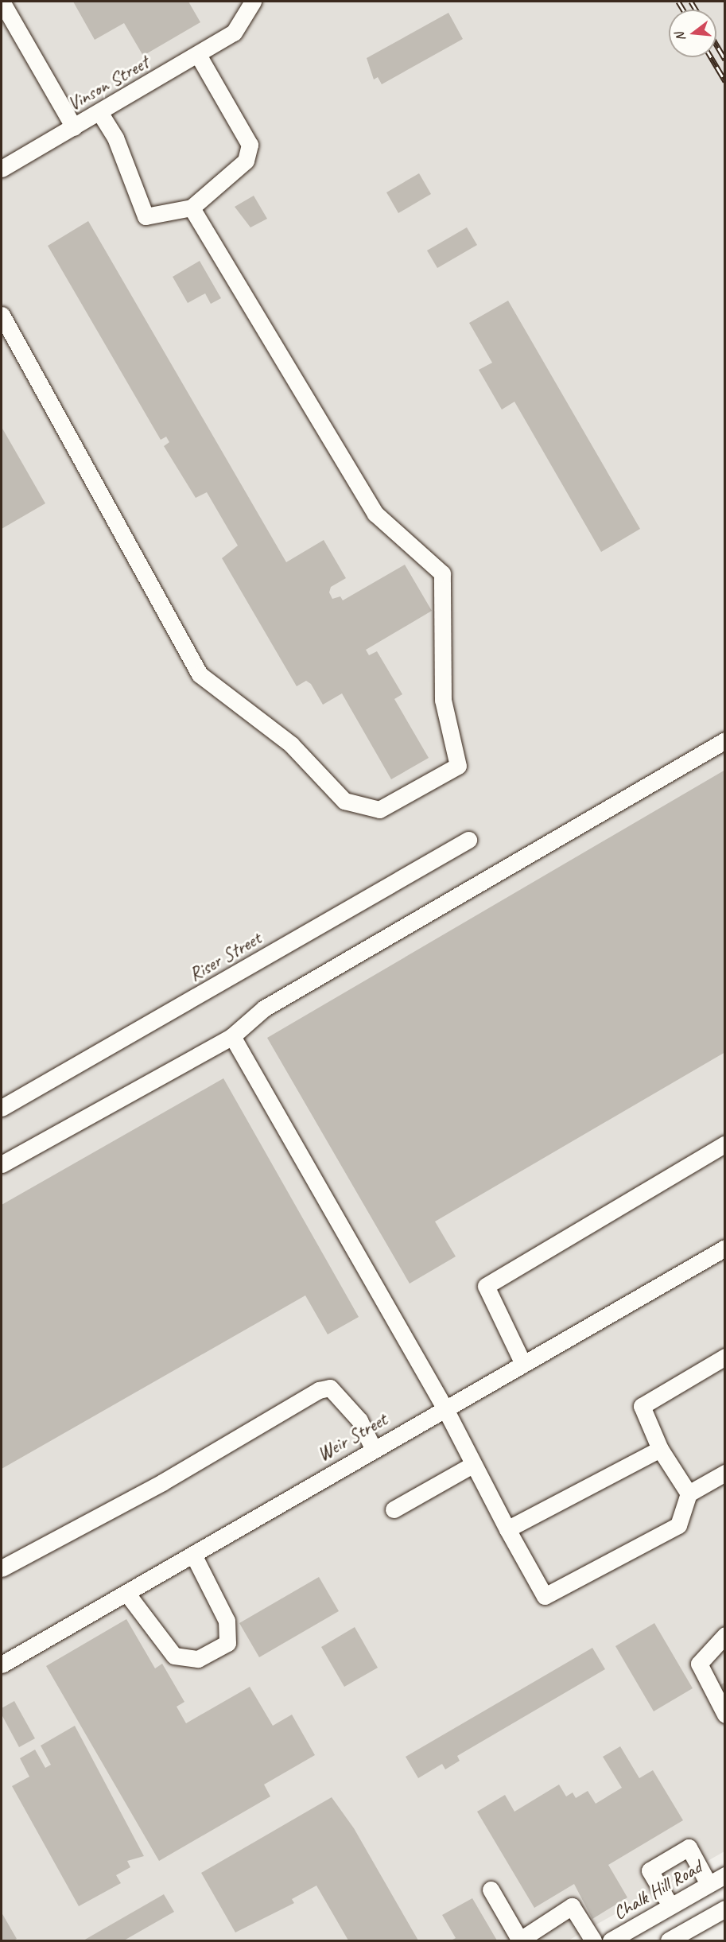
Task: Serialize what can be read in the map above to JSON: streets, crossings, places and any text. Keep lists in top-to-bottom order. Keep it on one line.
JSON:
{"streets":{"street":["Vinson Street","Riser Street","Weir Street","Chalk Hill Road"]},"north":"left"}
